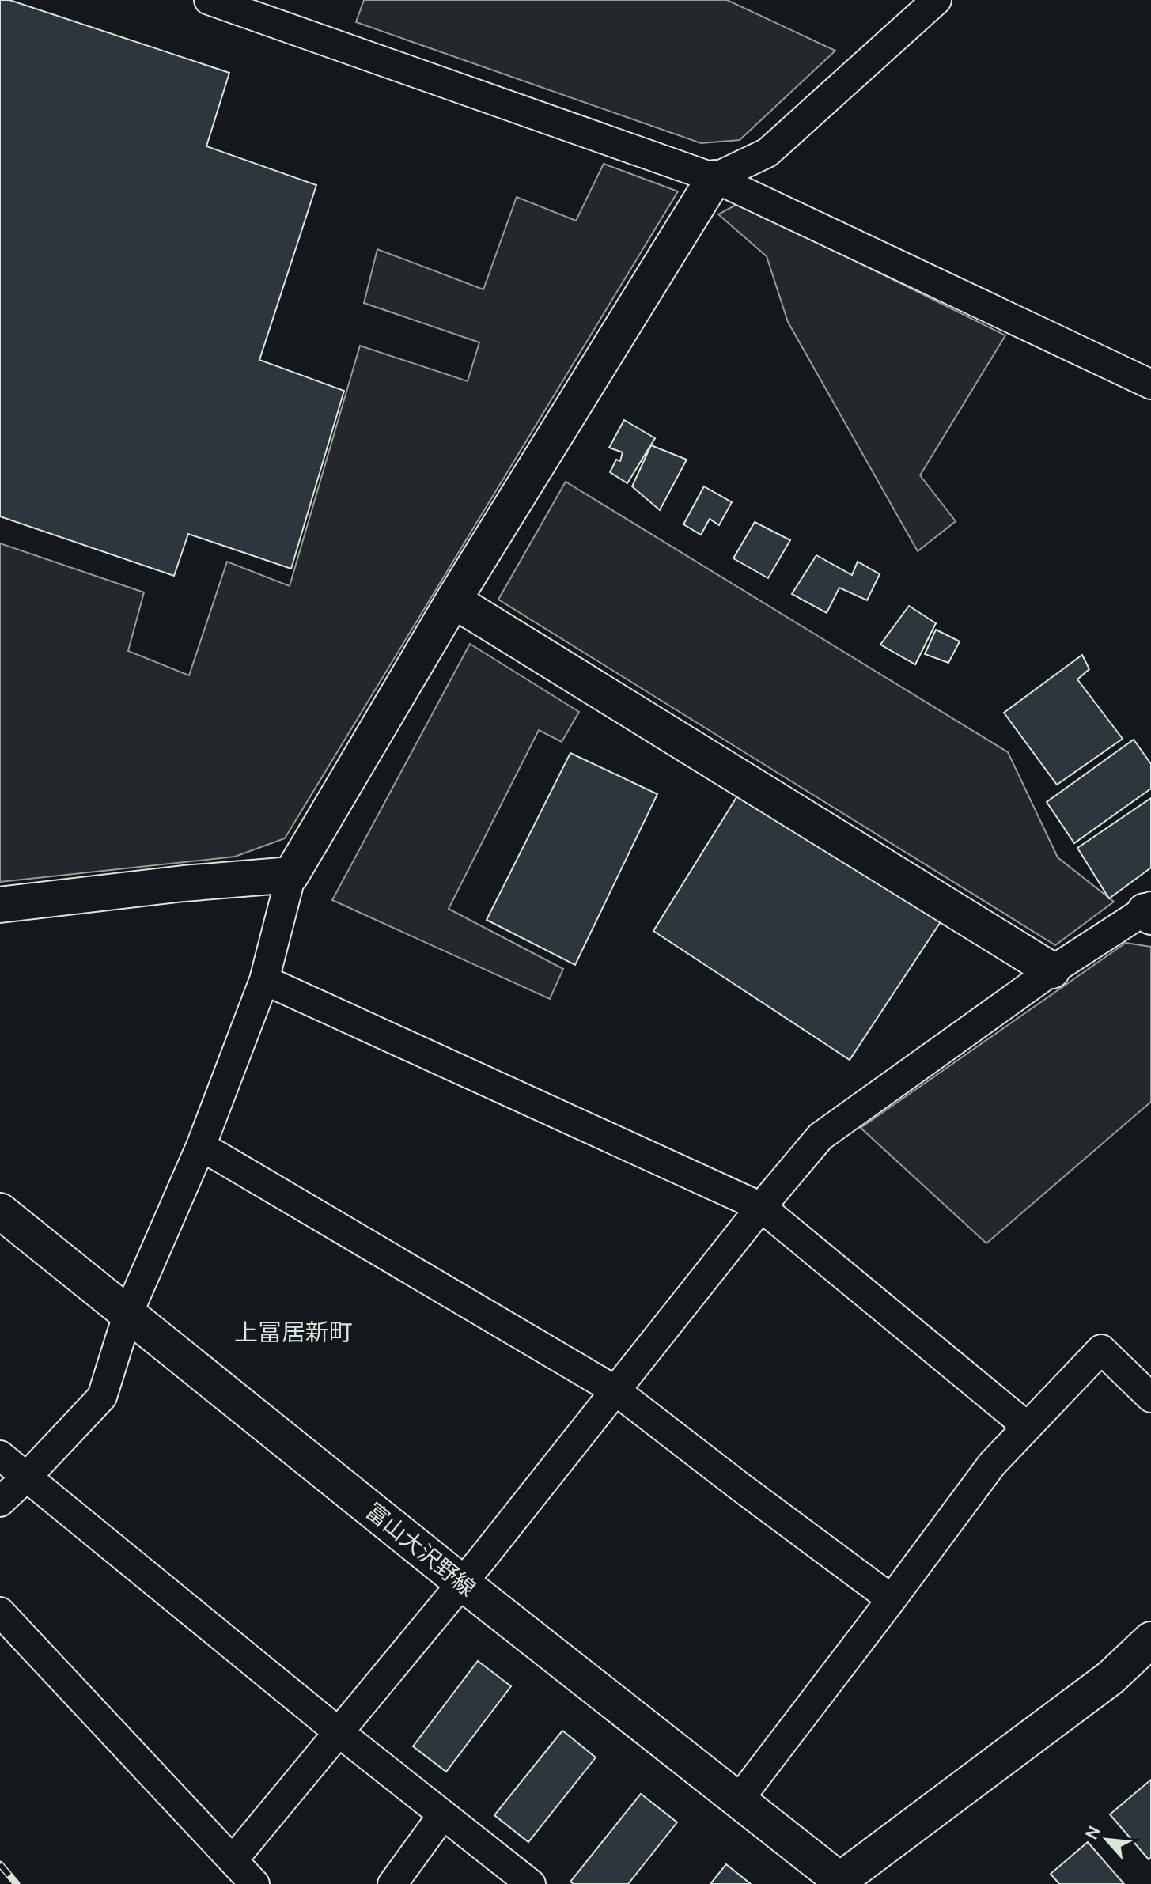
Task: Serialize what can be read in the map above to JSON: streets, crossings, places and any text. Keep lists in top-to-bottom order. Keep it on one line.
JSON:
{"streets":{"street":["富山大沢野線"]},"districts":["上冨居新町"],"north":"top left"}
